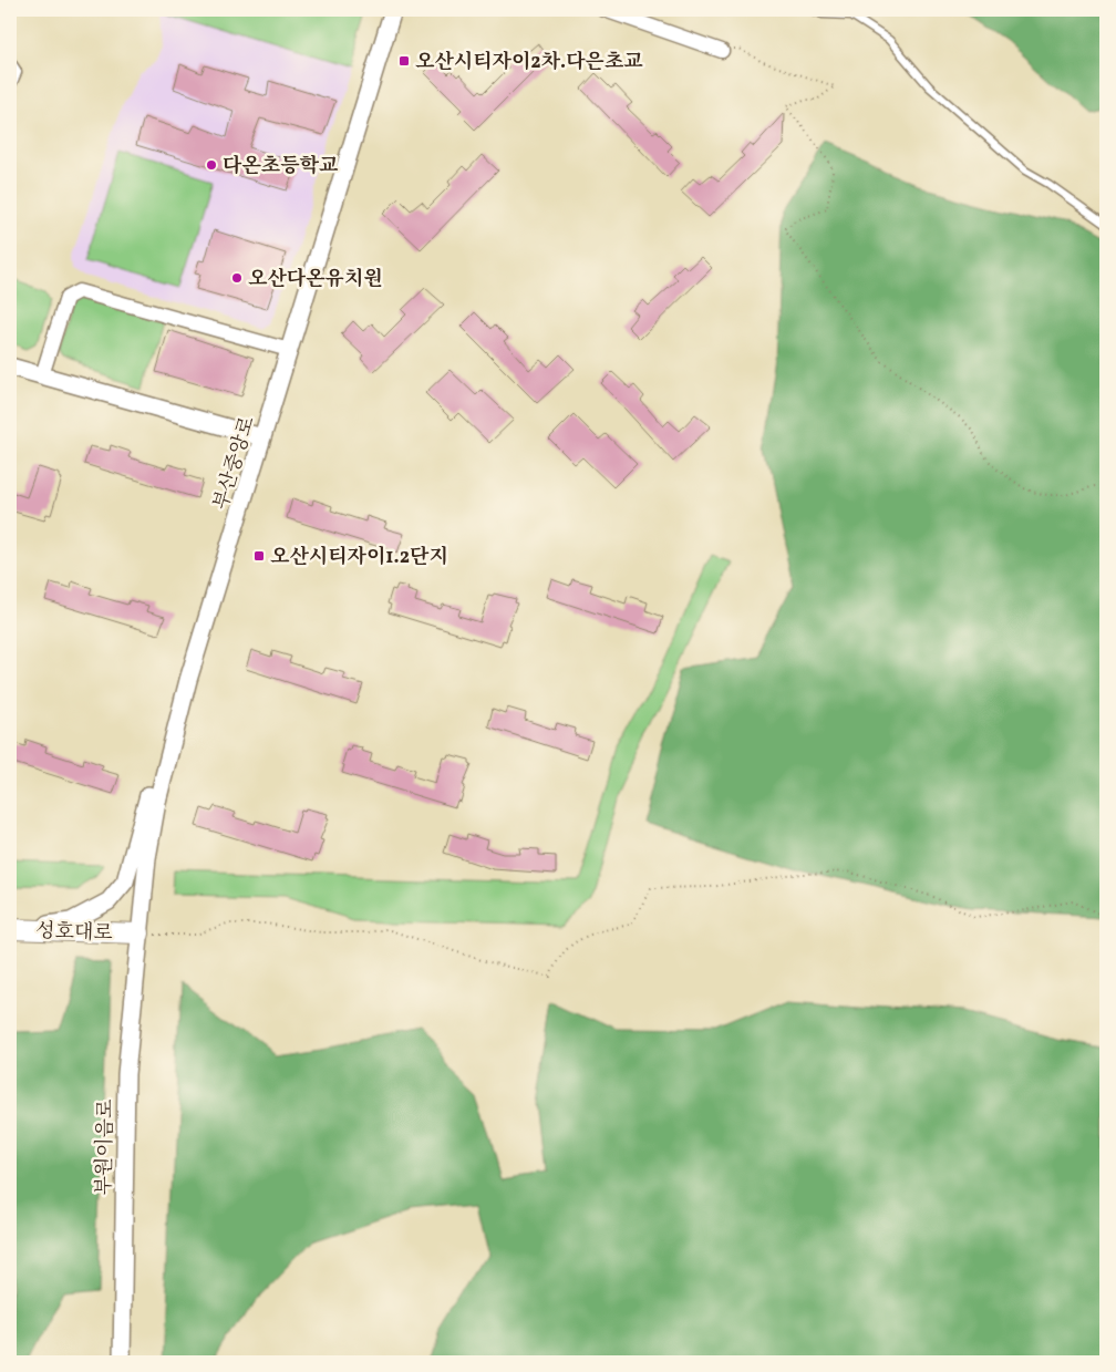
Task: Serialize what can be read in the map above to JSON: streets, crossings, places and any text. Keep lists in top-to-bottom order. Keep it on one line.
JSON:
{"streets":{"main road":["성호대로"],"street":["부산중앙로","부원이음로"]},"crossings":[["부산중앙로","성호대로"],["부산중앙로","부원이음로"],["성호대로","부원이음로"]],"places":{"transit":["오산시티자이2차.다은초교","오산시티자이1.2단지"],"other":["다온초등학교","오산다온유치원"]}}
